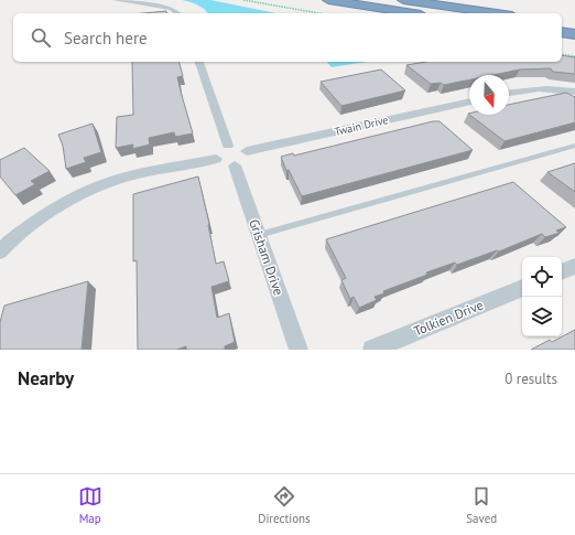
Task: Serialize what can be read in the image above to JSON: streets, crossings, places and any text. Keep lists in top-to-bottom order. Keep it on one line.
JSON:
{"streets":{"street":["Twain Drive","Grisham Drive","Tolkien Drive"]},"crossings":[["Twain Drive","Grisham Drive"]],"north":"bottom","page":{"search":"Search here","heading":["Nearby","0 results"],"nav":["Map","Directions","Saved"]}}
